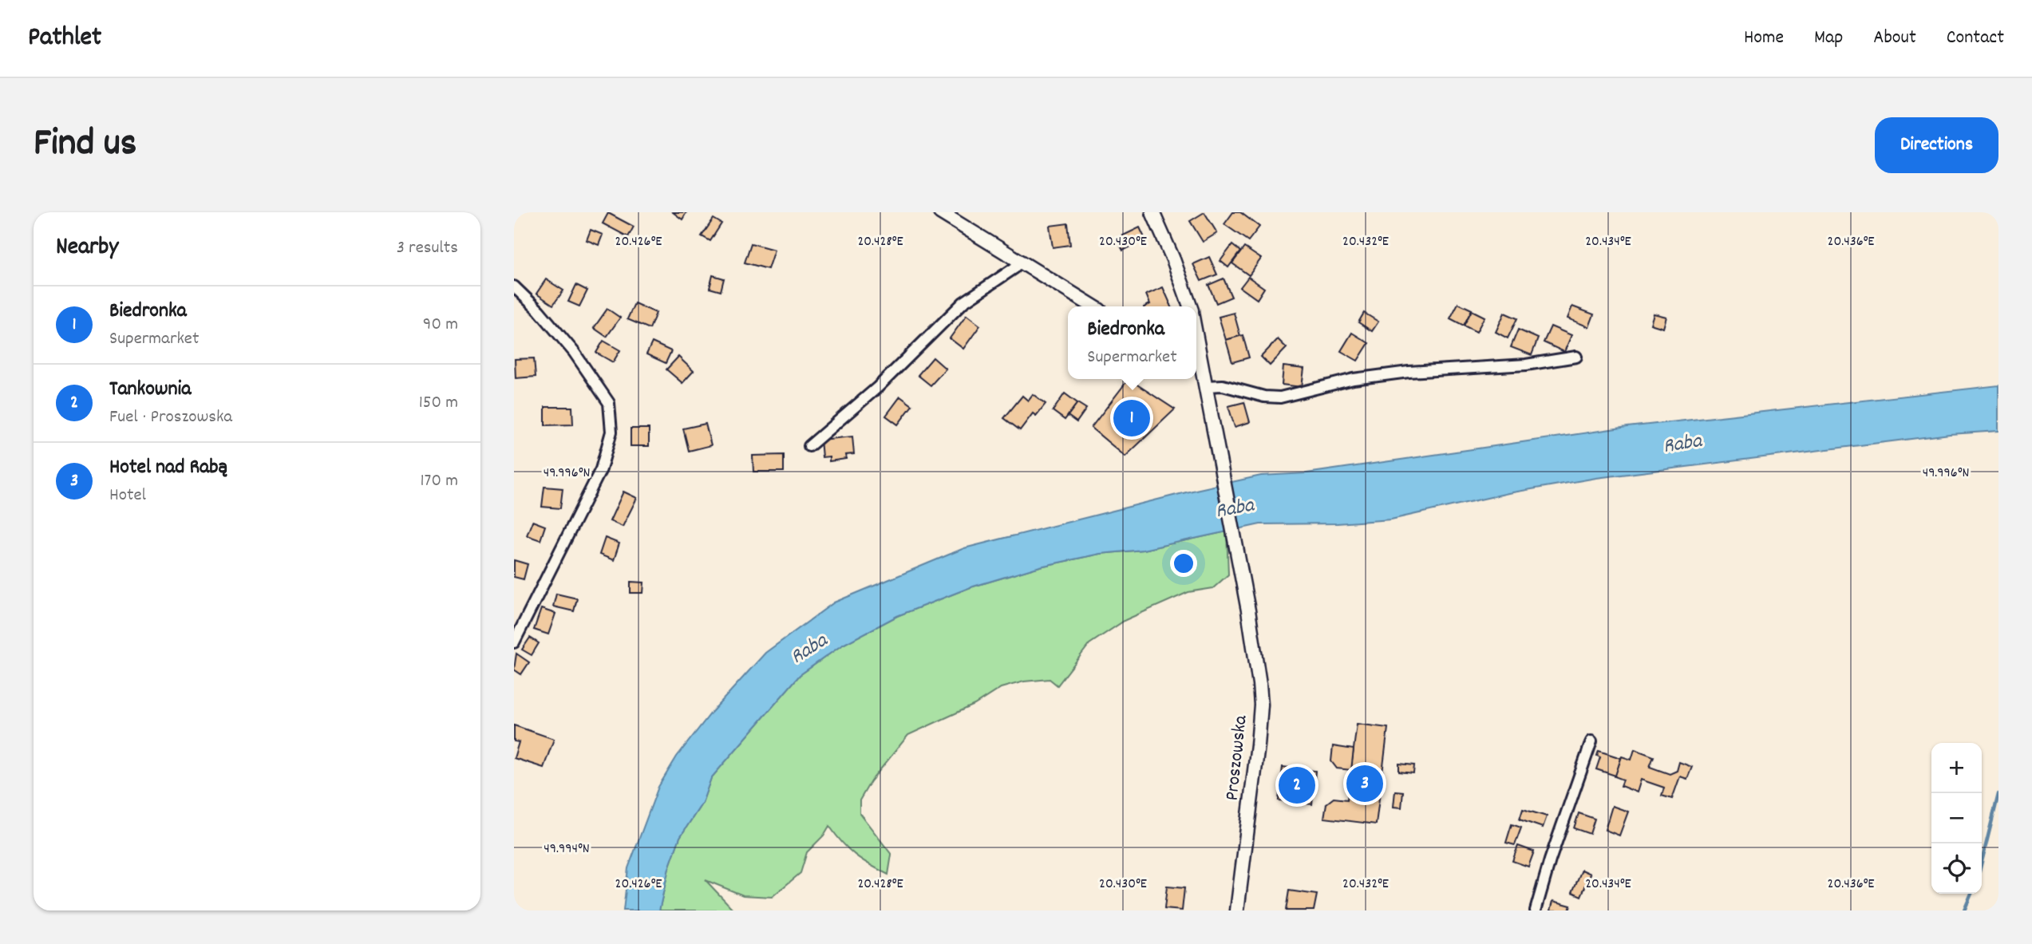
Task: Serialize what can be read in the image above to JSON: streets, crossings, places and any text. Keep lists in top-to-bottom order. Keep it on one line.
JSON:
{"streets":{"main road":["Proszowska"]},"water":["Raba"],"page":{"header":"Pathlet","nav":["Home","Map","About","Contact"],"title":"Find us","buttons":"Directions","heading":["Nearby","3 results"],"list":[{"mark":"1","name":"Biedronka","note":"Supermarket","value":"90 m"},{"mark":"2","name":"Tankownia","note":"Fuel · Proszowska","value":"150 m"},{"mark":"3","name":"Hotel nad Rabą","note":"Hotel","value":"170 m"}],"popup":["Biedronka","Supermarket"],"pins":["1","3","2"],"map_buttons":["+","−"]},"coordinates":["20.426°E","20.428°E","20.430°E","20.432°E","20.434°E","20.436°E","49.996°N","49.994°N"]}
